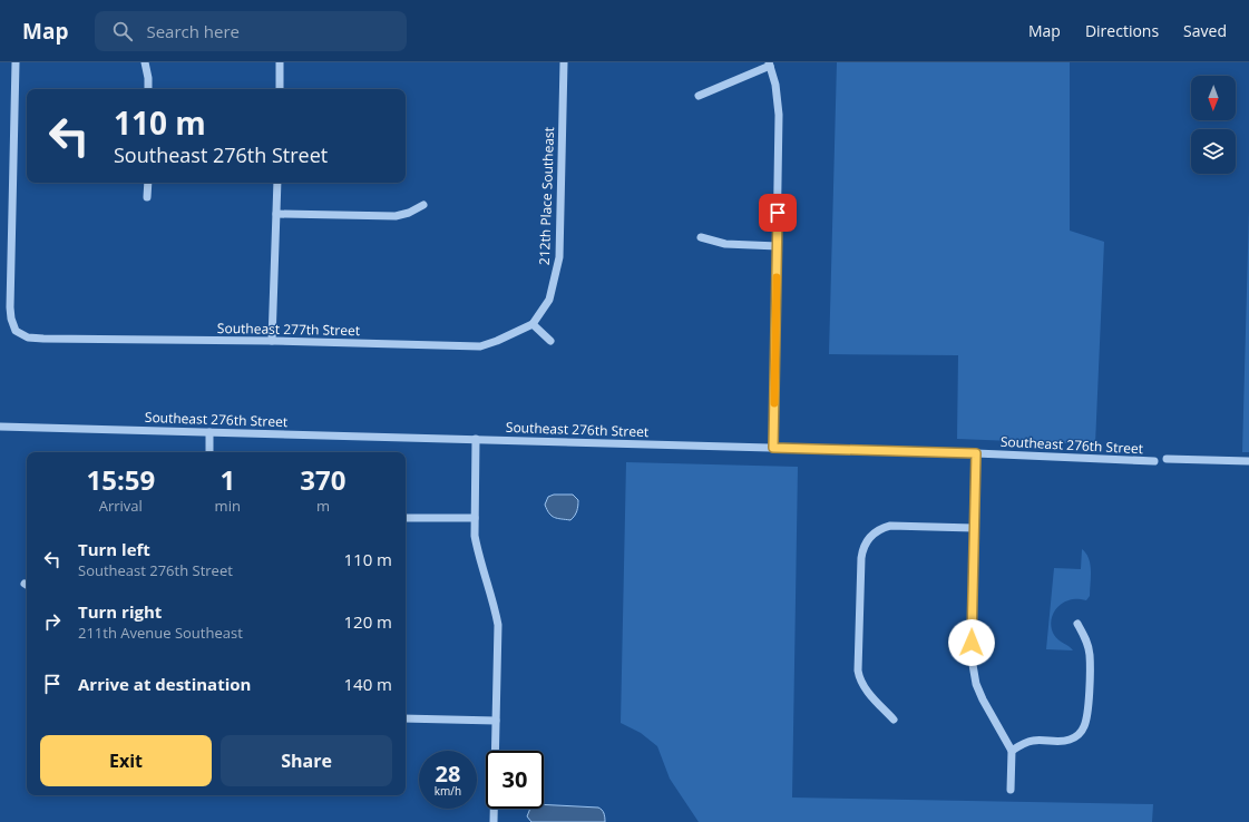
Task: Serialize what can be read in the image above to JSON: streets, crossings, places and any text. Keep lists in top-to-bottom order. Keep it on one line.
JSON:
{"streets":{"street":["212th Place Southeast","Southeast 277th Street","Southeast 276th Street"]},"crossings":[["212th Place Southeast","Southeast 277th Street"]],"north":"bottom","page":{"header":"Map","search":"Search here","nav":["Map","Directions","Saved"],"turn":["110 m","Southeast 276th Street"],"eta":["15:59","Arrival","1","min","370","m"],"list":[{"name":"Turn left","note":"Southeast 276th Street","value":"110 m"},{"name":"Turn right","note":"211th Avenue Southeast","value":"120 m"},{"name":"Arrive at destination","value":"140 m"}],"buttons":["Exit","Share"],"speed":"28 km/h","limit":"30"}}
